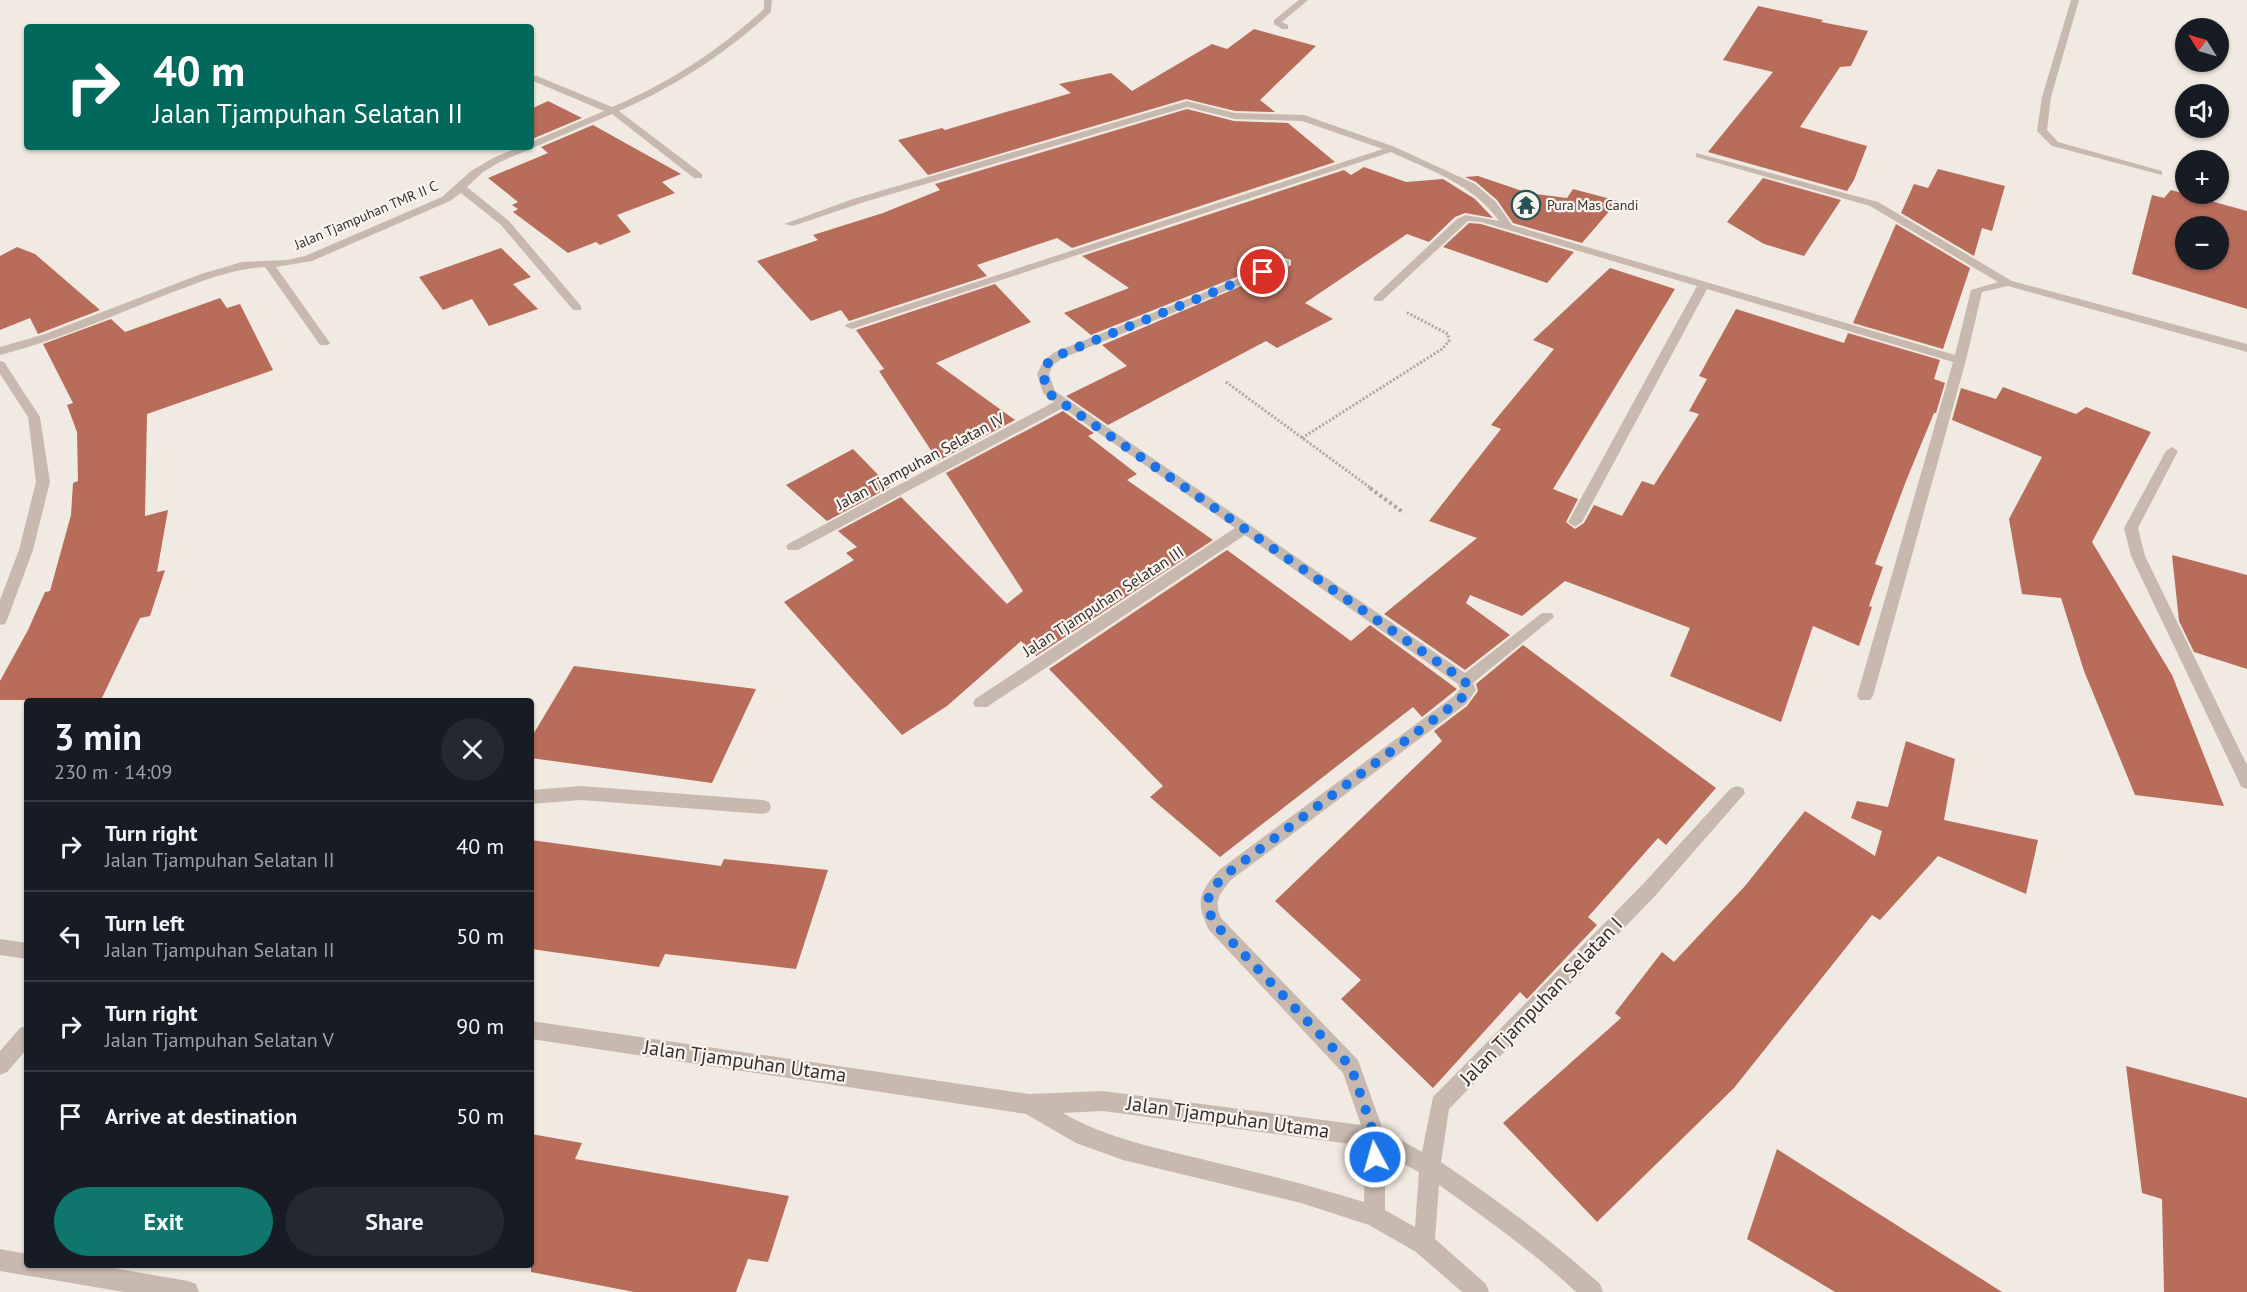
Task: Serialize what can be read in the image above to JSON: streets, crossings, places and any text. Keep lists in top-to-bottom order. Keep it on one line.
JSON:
{"streets":{"street":["Jalan Tjampuhan TMR II C","Jalan Tjampuhan Selatan IV","Jalan Tjampuhan Selatan III","Jalan Tjampuhan Selatan I","Jalan Tjampuhan Utama"]},"crossings":[["Jalan Tjampuhan Selatan I","Jalan Tjampuhan Utama"]],"places":{"temple":["Pura Mas Candi"]},"north":"top left","page":{"map_buttons":["+","−"],"turn":["40 m","Jalan Tjampuhan Selatan II"],"heading":["3 min","230 m · 14:09"],"list":[{"name":"Turn right","note":"Jalan Tjampuhan Selatan II","value":"40 m"},{"name":"Turn left","note":"Jalan Tjampuhan Selatan II","value":"50 m"},{"name":"Turn right","note":"Jalan Tjampuhan Selatan V","value":"90 m"},{"name":"Arrive at destination","value":"50 m"}],"buttons":["Exit","Share"]}}
